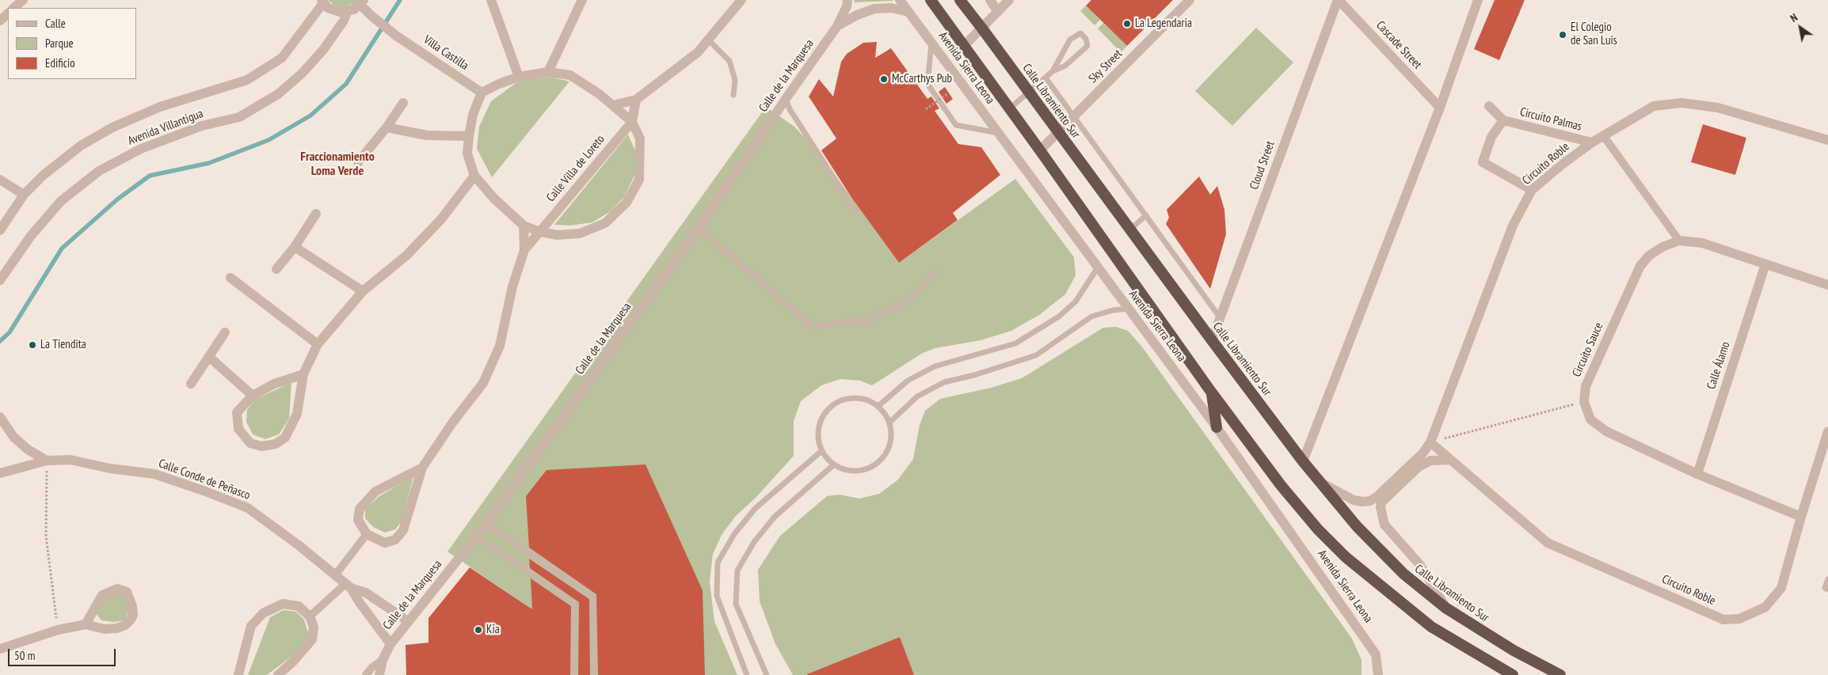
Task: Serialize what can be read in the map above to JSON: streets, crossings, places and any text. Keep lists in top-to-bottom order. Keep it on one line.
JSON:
{"streets":{"highway":["Calle Libramiento Sur"],"street":["Cascade Street","Villa Castilla","Sky Street","Avenida Sierra Leona","Calle de la Marquesa","Circuito Palmas","Avenida Villantigua","Circuito Roble","Cloud Street","Calle Villa de Loreto","Circuito Sauce","Calle Álamo","Calle Conde de Peñasco"]},"crossings":[["Cascade Street","Cloud Street"],["Sky Street","Calle Libramiento Sur"],["Avenida Sierra Leona","Calle de la Marquesa"],["Calle de la Marquesa","Calle Conde de Peñasco"],["Calle Libramiento Sur","Cloud Street"],["Circuito Palmas","Circuito Roble"],["Circuito Sauce","Calle Álamo"]],"districts":["Fraccionamiento Loma Verde"],"places":["La Legendaria","El Colegio de San Luis","McCarthys Pub","La Tiendita","Kia"],"legend":["Calle","Parque","Edificio"],"scale_bar":"50 m","north":"top left"}
